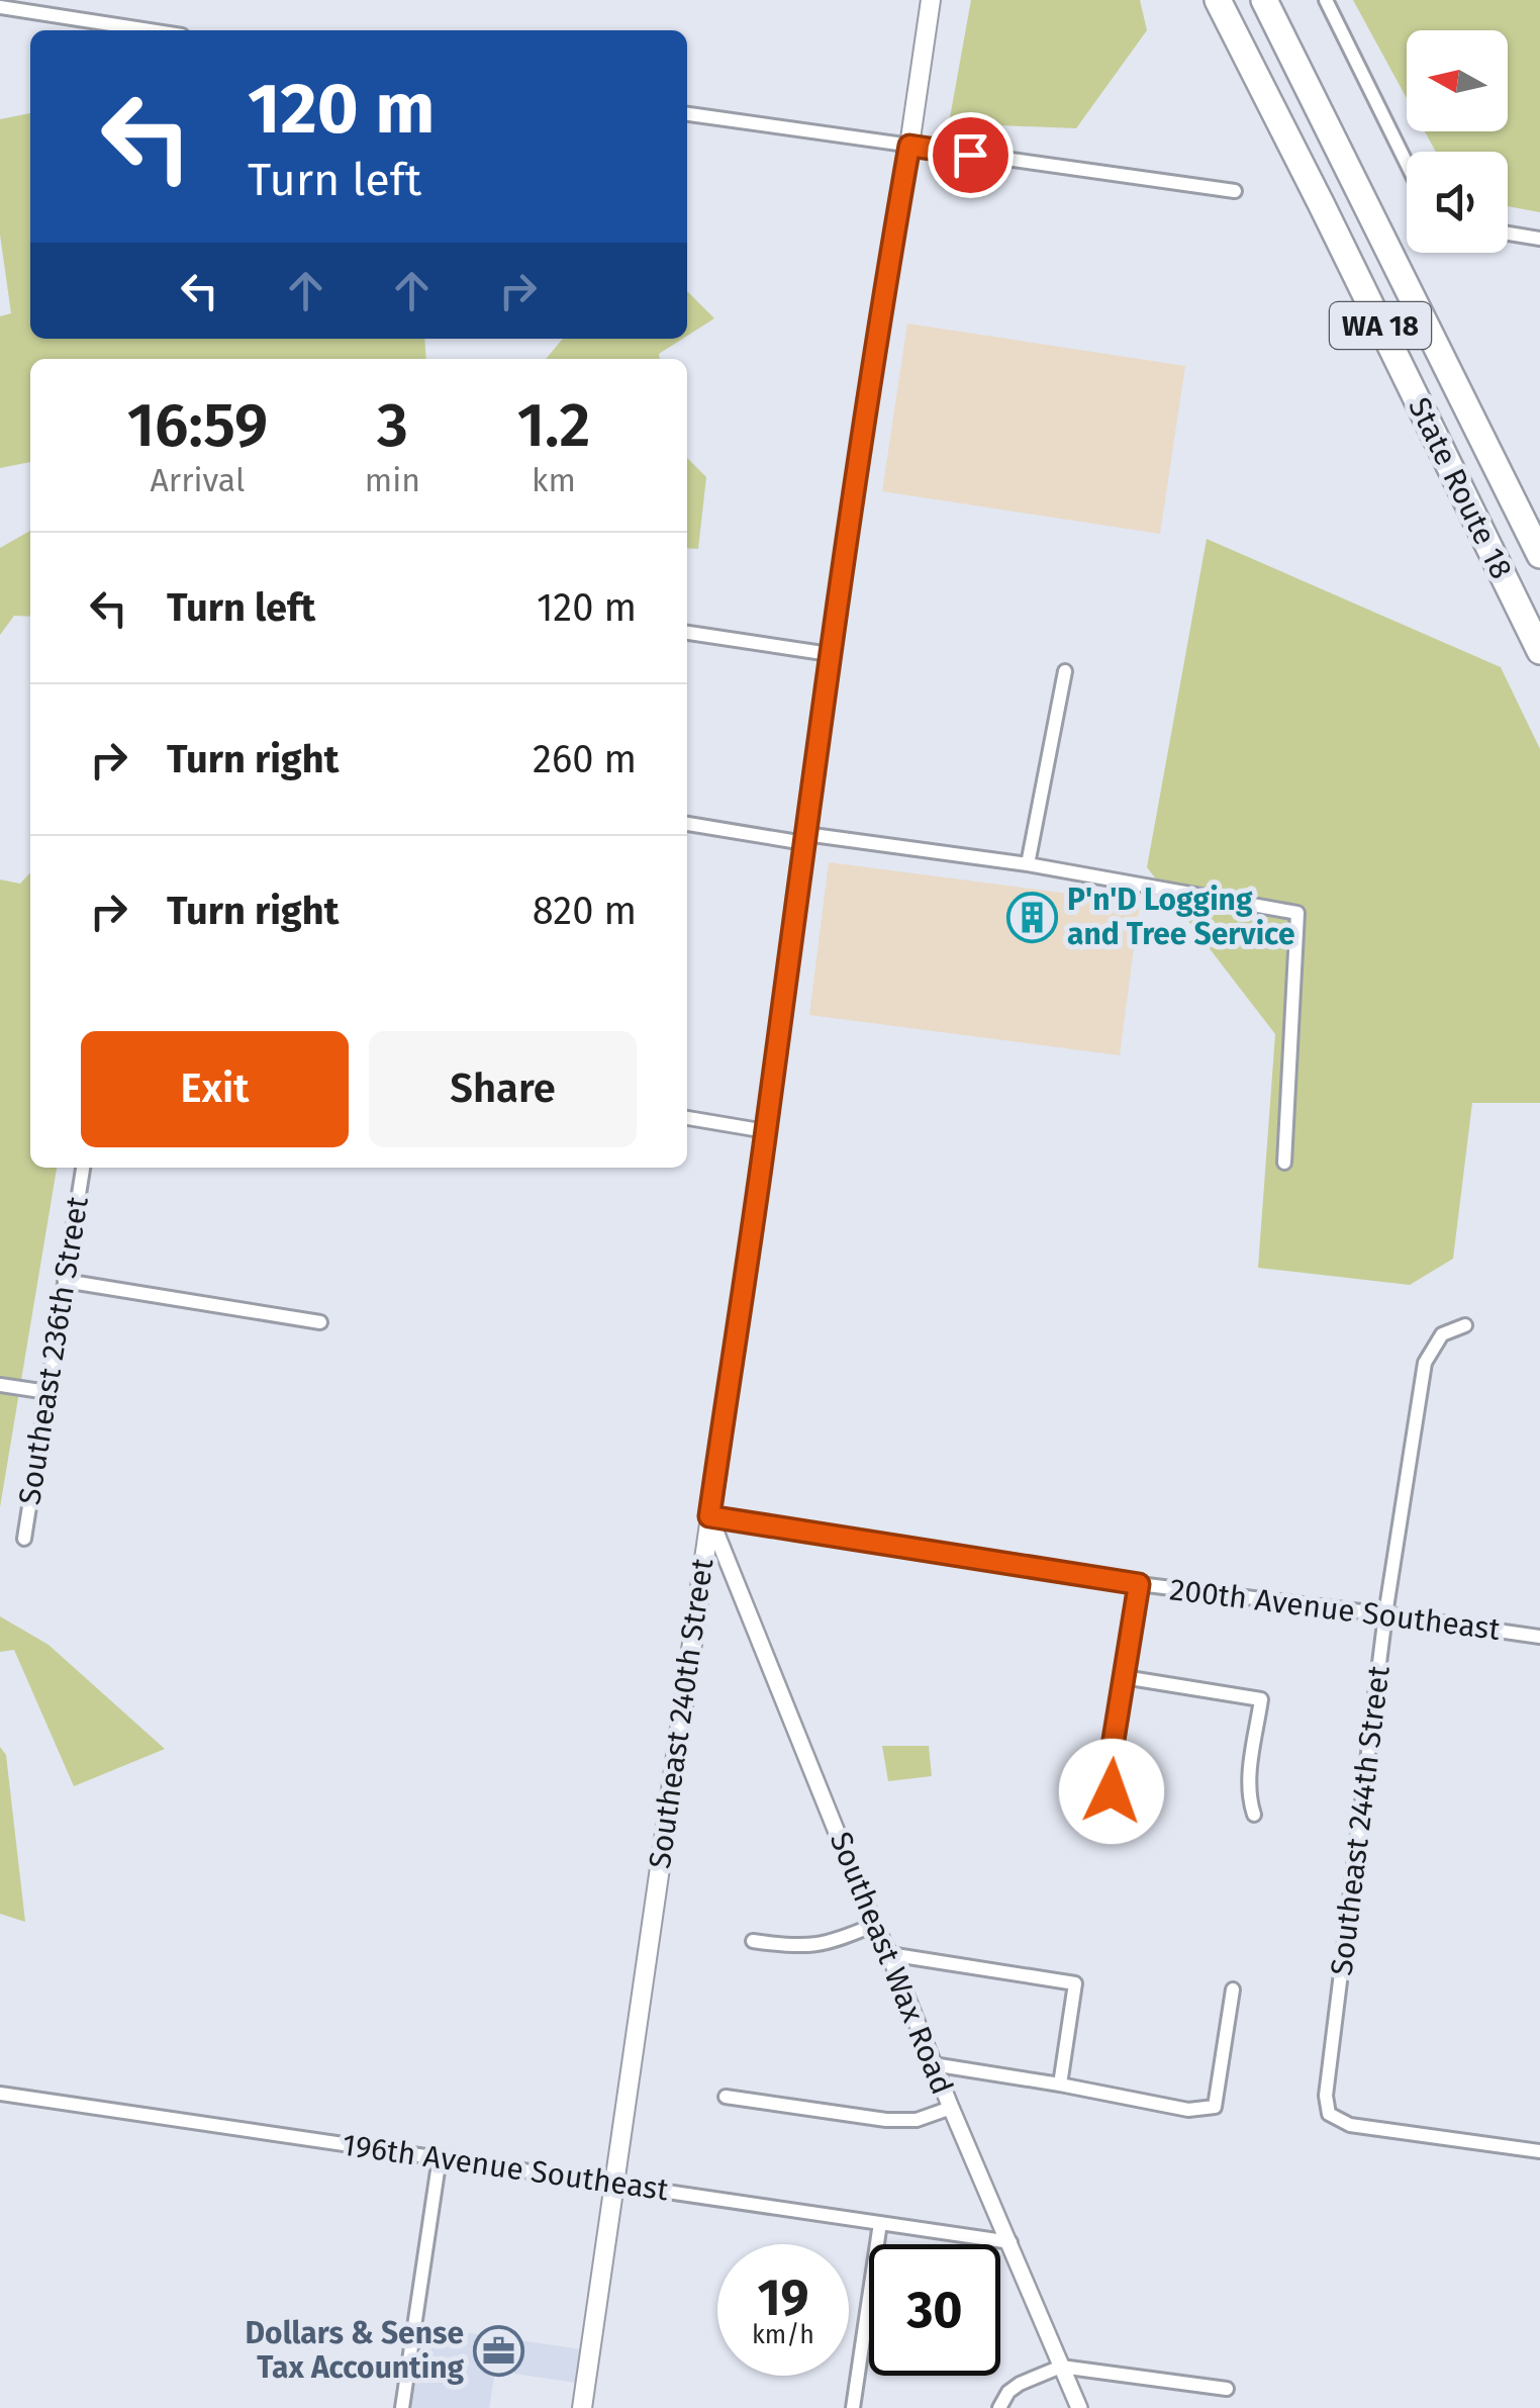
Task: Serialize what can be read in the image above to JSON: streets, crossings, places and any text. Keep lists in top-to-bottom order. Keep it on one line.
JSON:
{"streets":{"highway":["WA 18","State Route 18"],"main road":["Southeast 240th Street"],"street":["Southeast 236th Street","200th Avenue Southeast","Southeast 244th Street","Southeast Wax Road","196th Avenue Southeast"]},"crossings":[["200th Avenue Southeast","Southeast 240th Street"],["200th Avenue Southeast","Southeast 244th Street"],["200th Avenue Southeast","Southeast Wax Road"],["Southeast 240th Street","Southeast Wax Road"],["Southeast 240th Street","196th Avenue Southeast"],["Southeast Wax Road","196th Avenue Southeast"]],"places":{"building":["P'n'D Logging and Tree Service"],"office":["Dollars & Sense Tax Accounting"]},"north":"left","page":{"turn":["120 m","Turn left"],"eta":["16:59","Arrival","3","min","1.2","km"],"list":[{"name":"Turn left","value":"120 m"},{"name":"Turn right","value":"260 m"},{"name":"Turn right","value":"820 m"}],"buttons":["Exit","Share"],"speed":"19 km/h","limit":"30"}}
